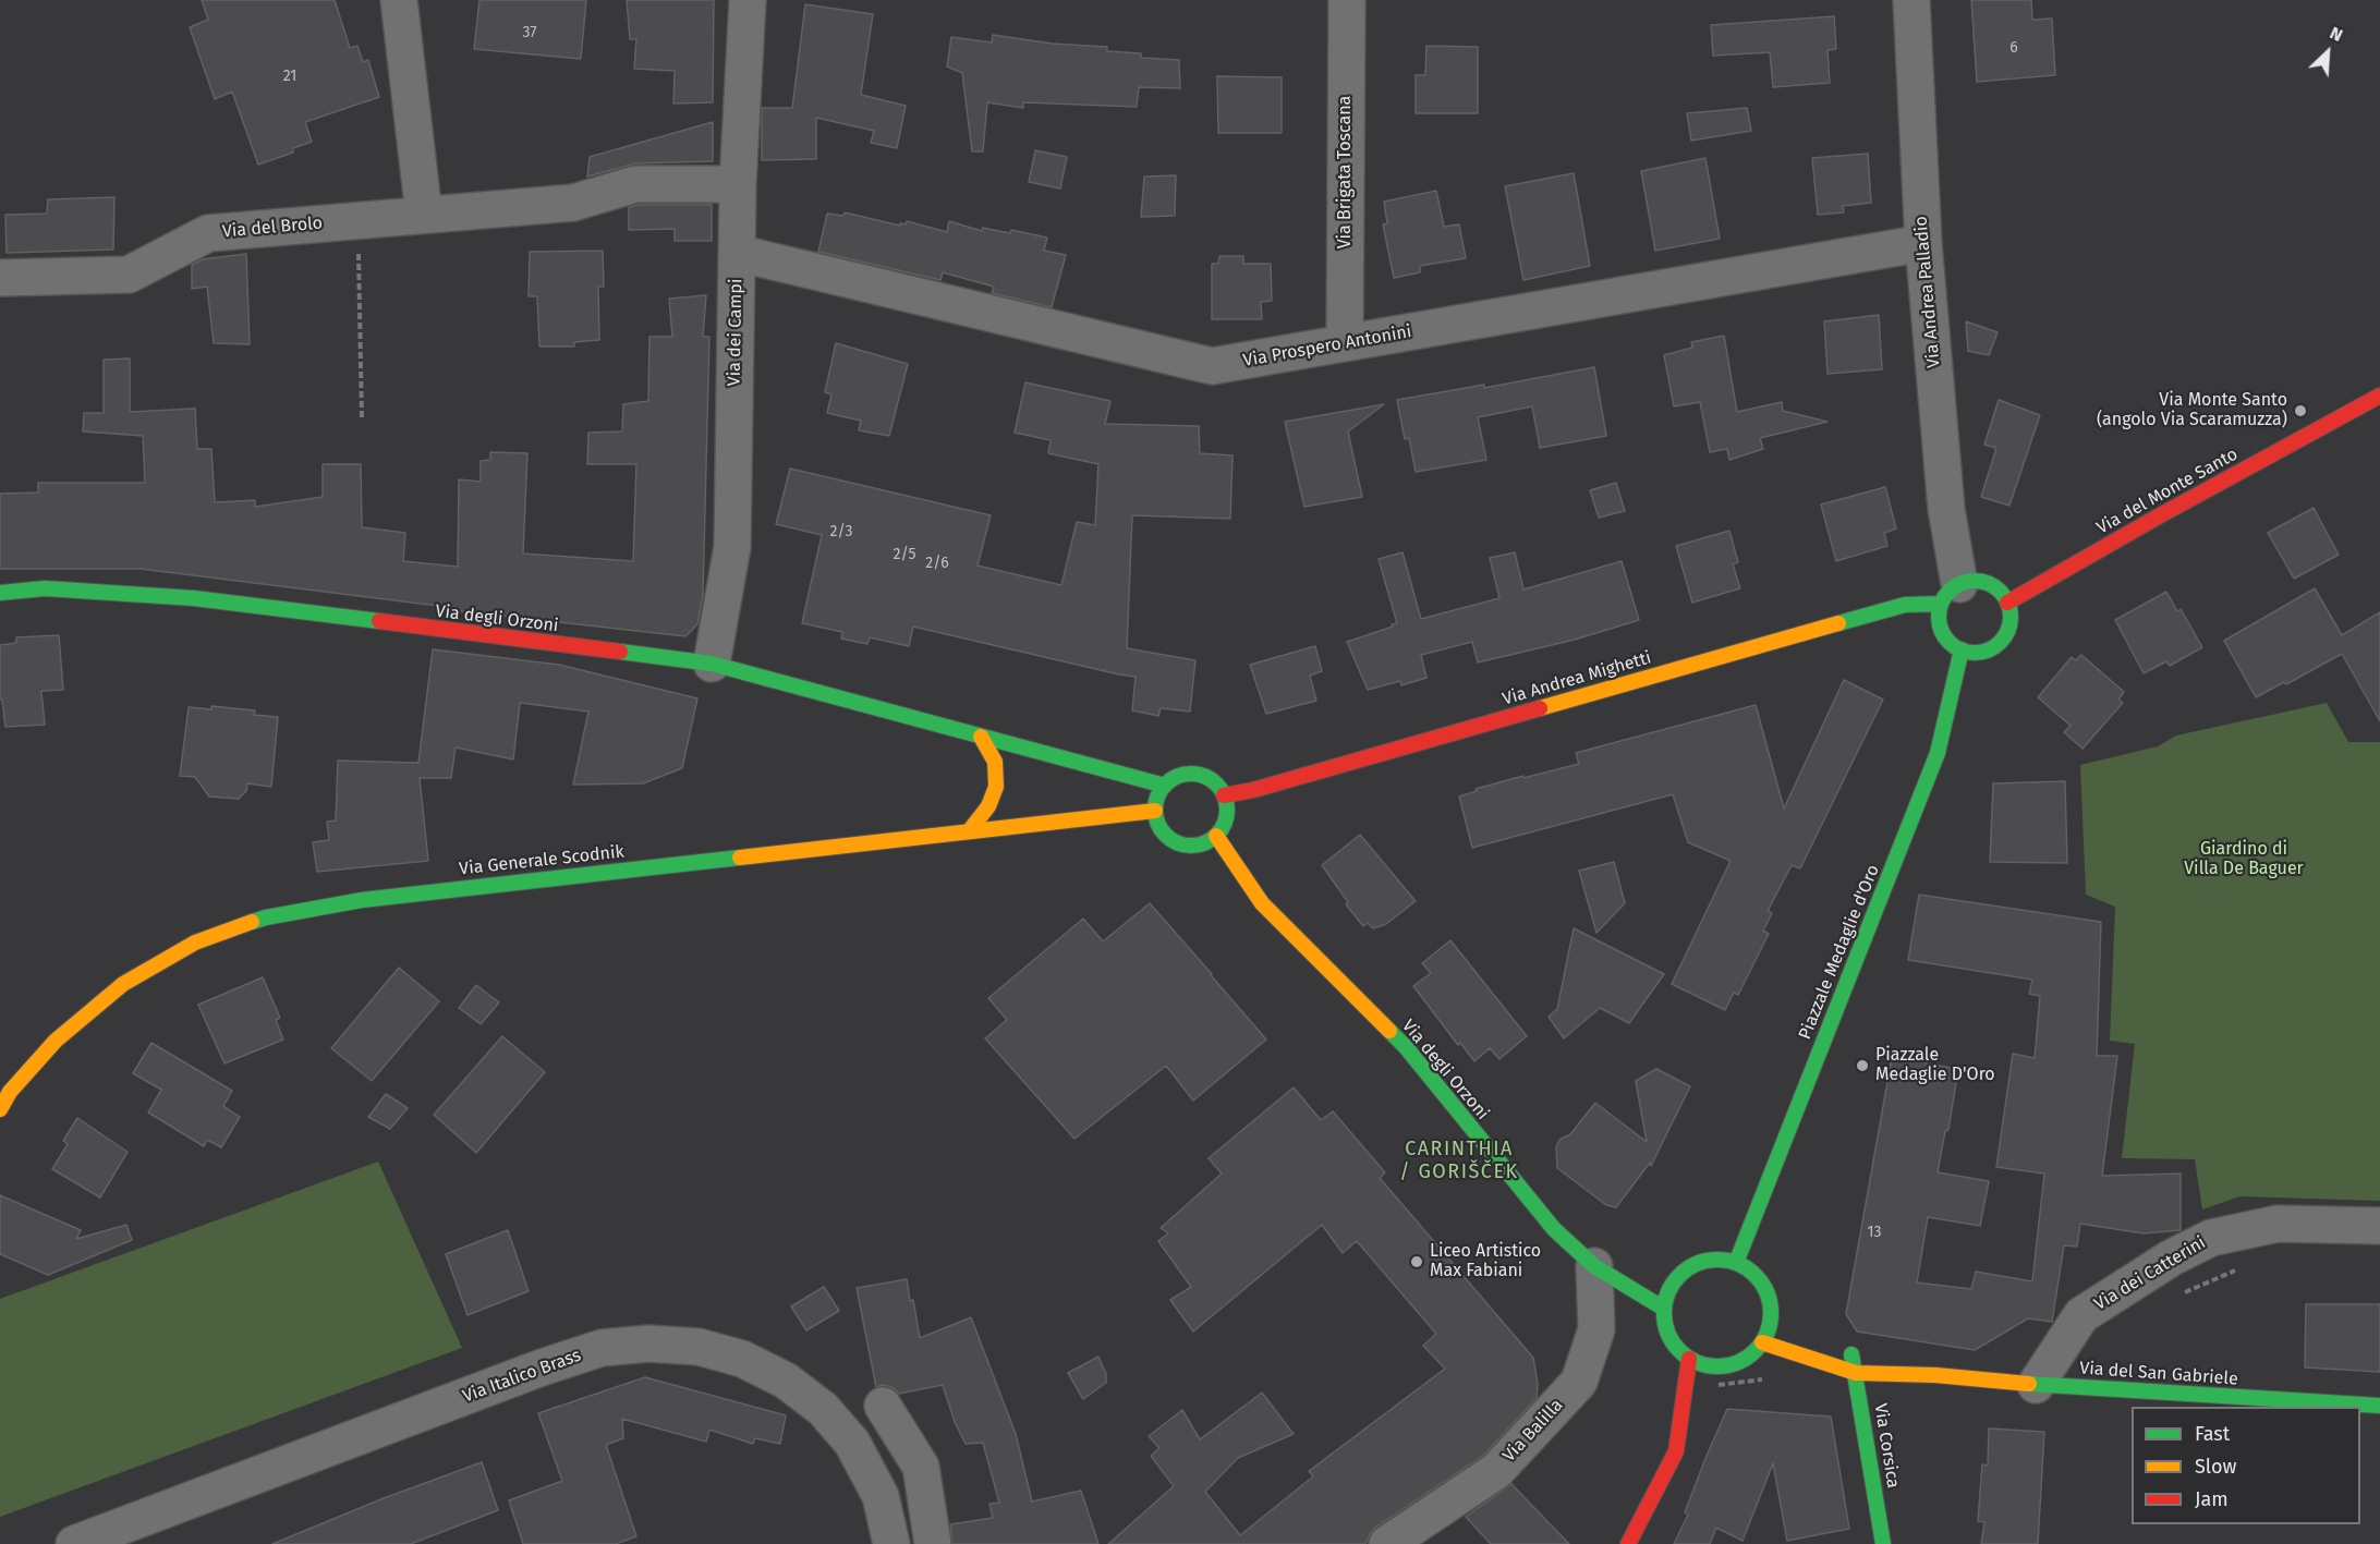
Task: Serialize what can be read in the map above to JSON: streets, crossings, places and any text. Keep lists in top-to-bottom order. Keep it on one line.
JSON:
{"streets":{"main road":["Via del Monte Santo","Via degli Orzoni","Via Andrea Mighetti","Via Generale Scodnik","Piazzale Medaglie d'Oro","Via del San Gabriele","Via Corsica"],"street":["Via Brigata Toscana","Via del Brolo","Via Andrea Palladio","Via dei Campi","Via Prospero Antonini","Via dei Catterini","Via Italico Brass","Via Balilla"]},"crossings":[["Via Brigata Toscana","Via Prospero Antonini"],["Via del Brolo","Via dei Campi"],["Via Andrea Palladio","Via Prospero Antonini"],["Via Andrea Palladio","Via del Monte Santo"],["Via Andrea Palladio","Via Andrea Mighetti"],["Via Andrea Palladio","Piazzale Medaglie d'Oro"],["Via dei Campi","Via Prospero Antonini"],["Via dei Campi","Via degli Orzoni"],["Via del Monte Santo","Via Andrea Mighetti"],["Via del Monte Santo","Piazzale Medaglie d'Oro"],["Via degli Orzoni","Via Andrea Mighetti"],["Via degli Orzoni","Via Generale Scodnik"],["Via degli Orzoni","Piazzale Medaglie d'Oro"],["Via degli Orzoni","Via del San Gabriele"],["Via degli Orzoni","Via Balilla"],["Via Andrea Mighetti","Via Generale Scodnik"],["Via Andrea Mighetti","Piazzale Medaglie d'Oro"],["Piazzale Medaglie d'Oro","Via del San Gabriele"],["Via dei Catterini","Via del San Gabriele"],["Via del San Gabriele","Via Corsica"]],"districts":["CARINTHIA / GORIŠČEK"],"parks":["Giardino di Villa De Baguer"],"places":["Via Monte Santo (angolo Via Scaramuzza)","Piazzale Medaglie D'Oro","Liceo Artistico Max Fabiani"],"house_numbers":["37","6","21","2/3","2/5","2/6","13"],"legend":["Fast","Slow","Jam"],"north":"top right"}
